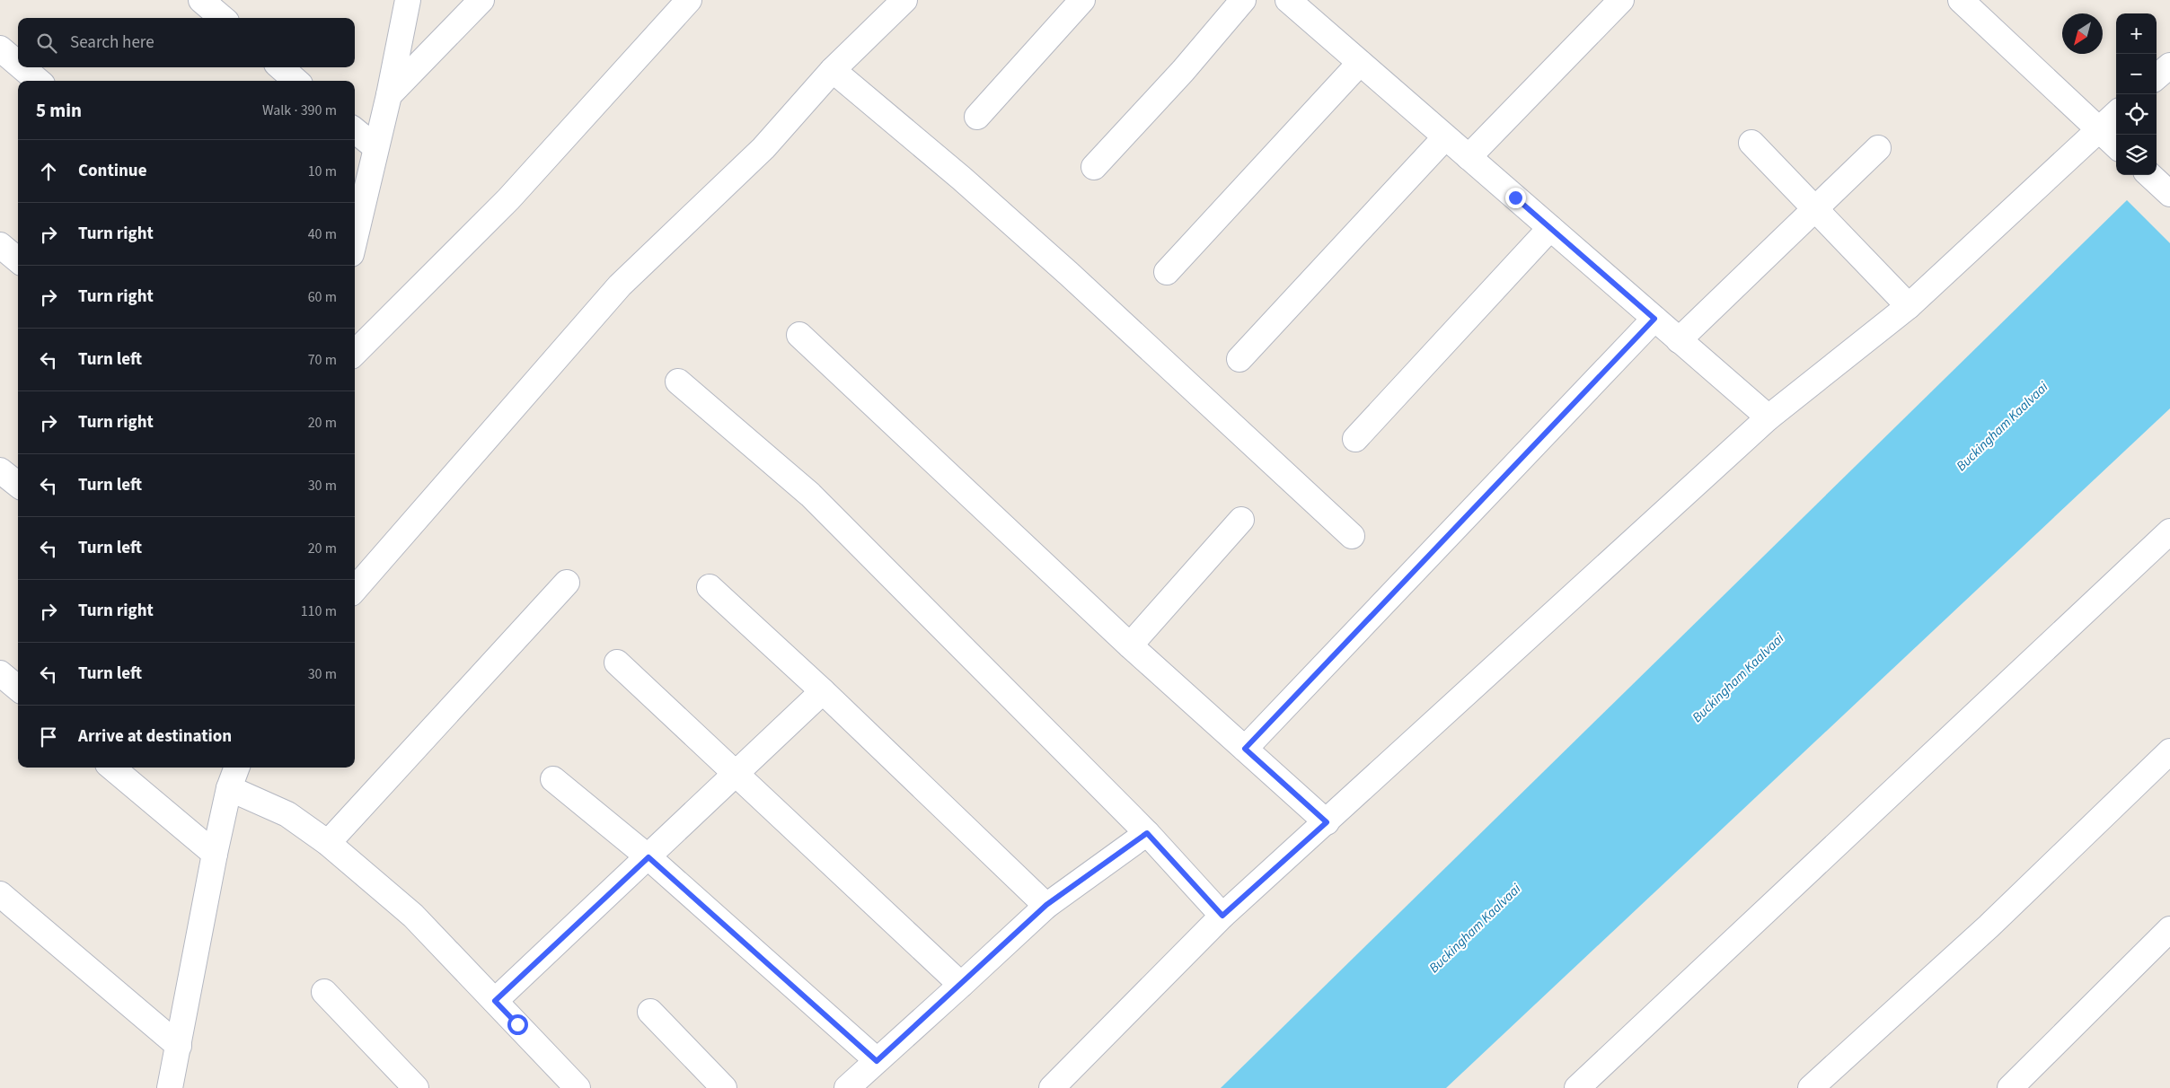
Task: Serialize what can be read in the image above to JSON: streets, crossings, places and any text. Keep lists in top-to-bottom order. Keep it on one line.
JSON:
{"water":["Buckingham Kaalvaai"],"north":"bottom left","page":{"map_buttons":["+","−"],"search":"Search here","heading":["5 min","Walk · 390 m"],"list":[["Continue","10 m"],["Turn right","40 m"],["Turn right","60 m"],["Turn left","70 m"],["Turn right","20 m"],["Turn left","30 m"],["Turn left","20 m"],["Turn right","110 m"],["Turn left","30 m"],"Arrive at destination"]}}
